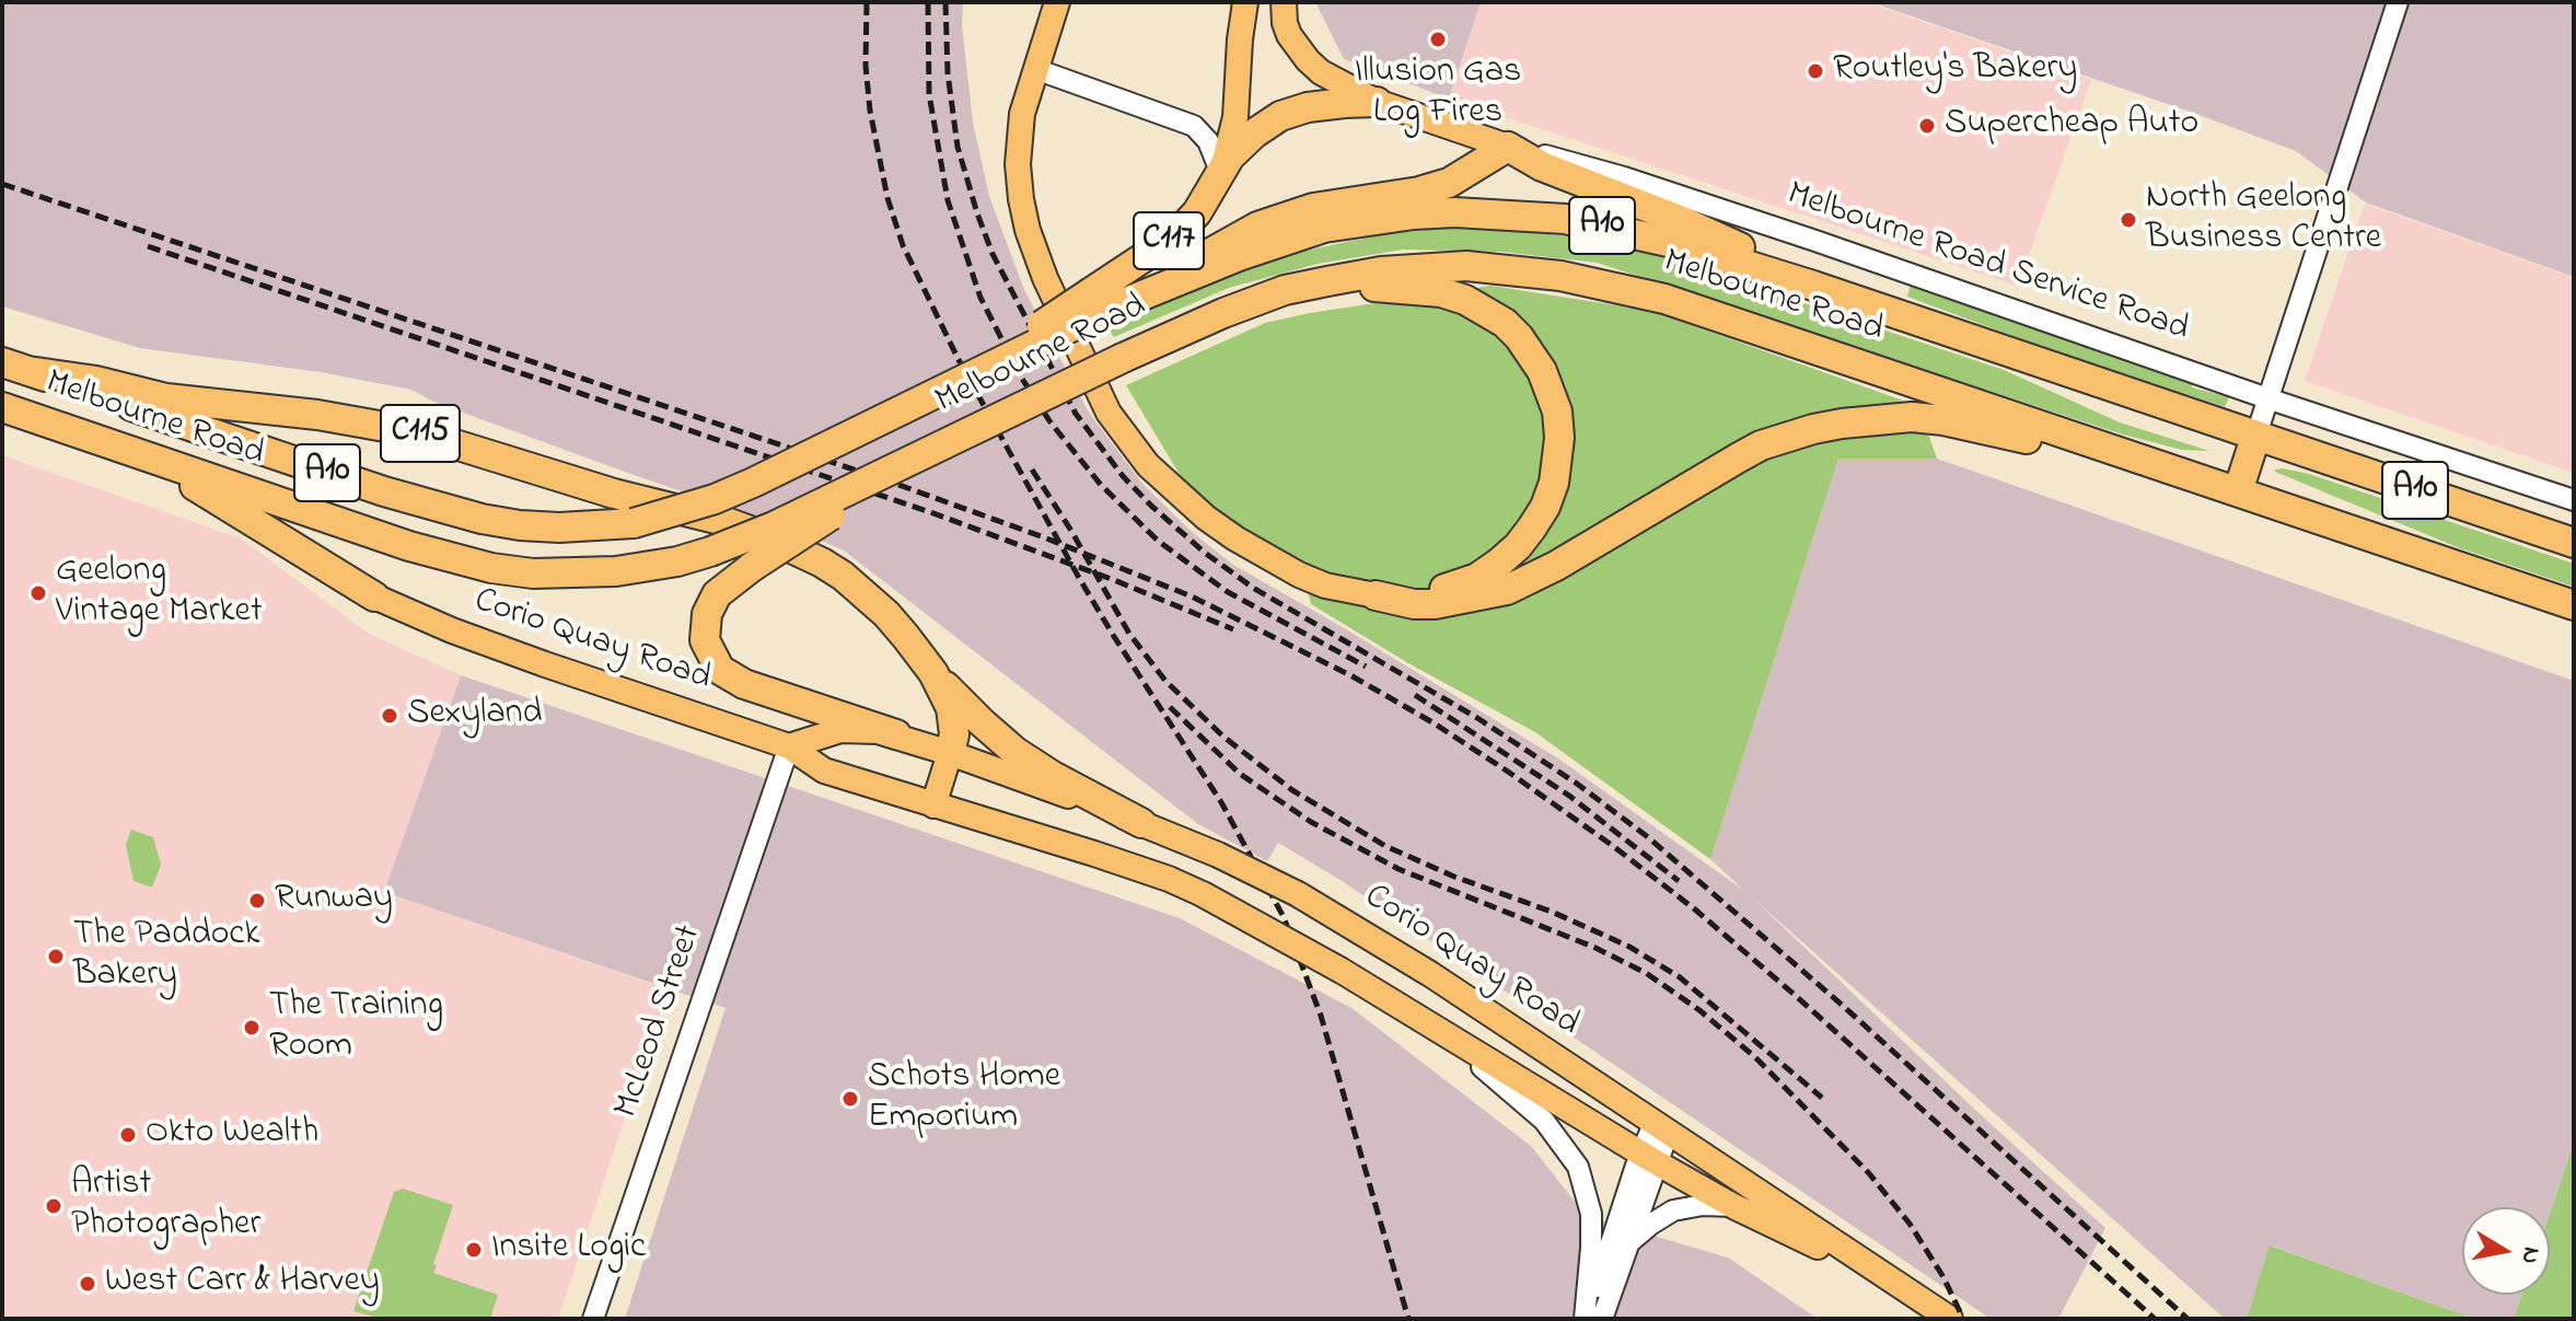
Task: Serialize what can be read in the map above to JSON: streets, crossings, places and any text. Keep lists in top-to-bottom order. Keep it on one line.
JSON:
{"streets":{"highway":["A10","C117","Melbourne Road","C115"],"main road":["Melbourne Road Service Road","Corio Quay Road"],"street":["McLeod Street"]},"crossings":[["C117","Melbourne Road"],["Melbourne Road","C115"],["C115","Corio Quay Road"],["Corio Quay Road","McLeod Street"]],"places":["Illusion Gas Log Fires","Routley's Bakery","Supercheap Auto","North Geelong Business Centre","Geelong Vintage Market","Sexyland","Runway","The Paddock Bakery","The Training Room","Schots Home Emporium","Okto Wealth","Artist Photographer","Insite Logic","West Carr & Harvey"],"north":"right"}
